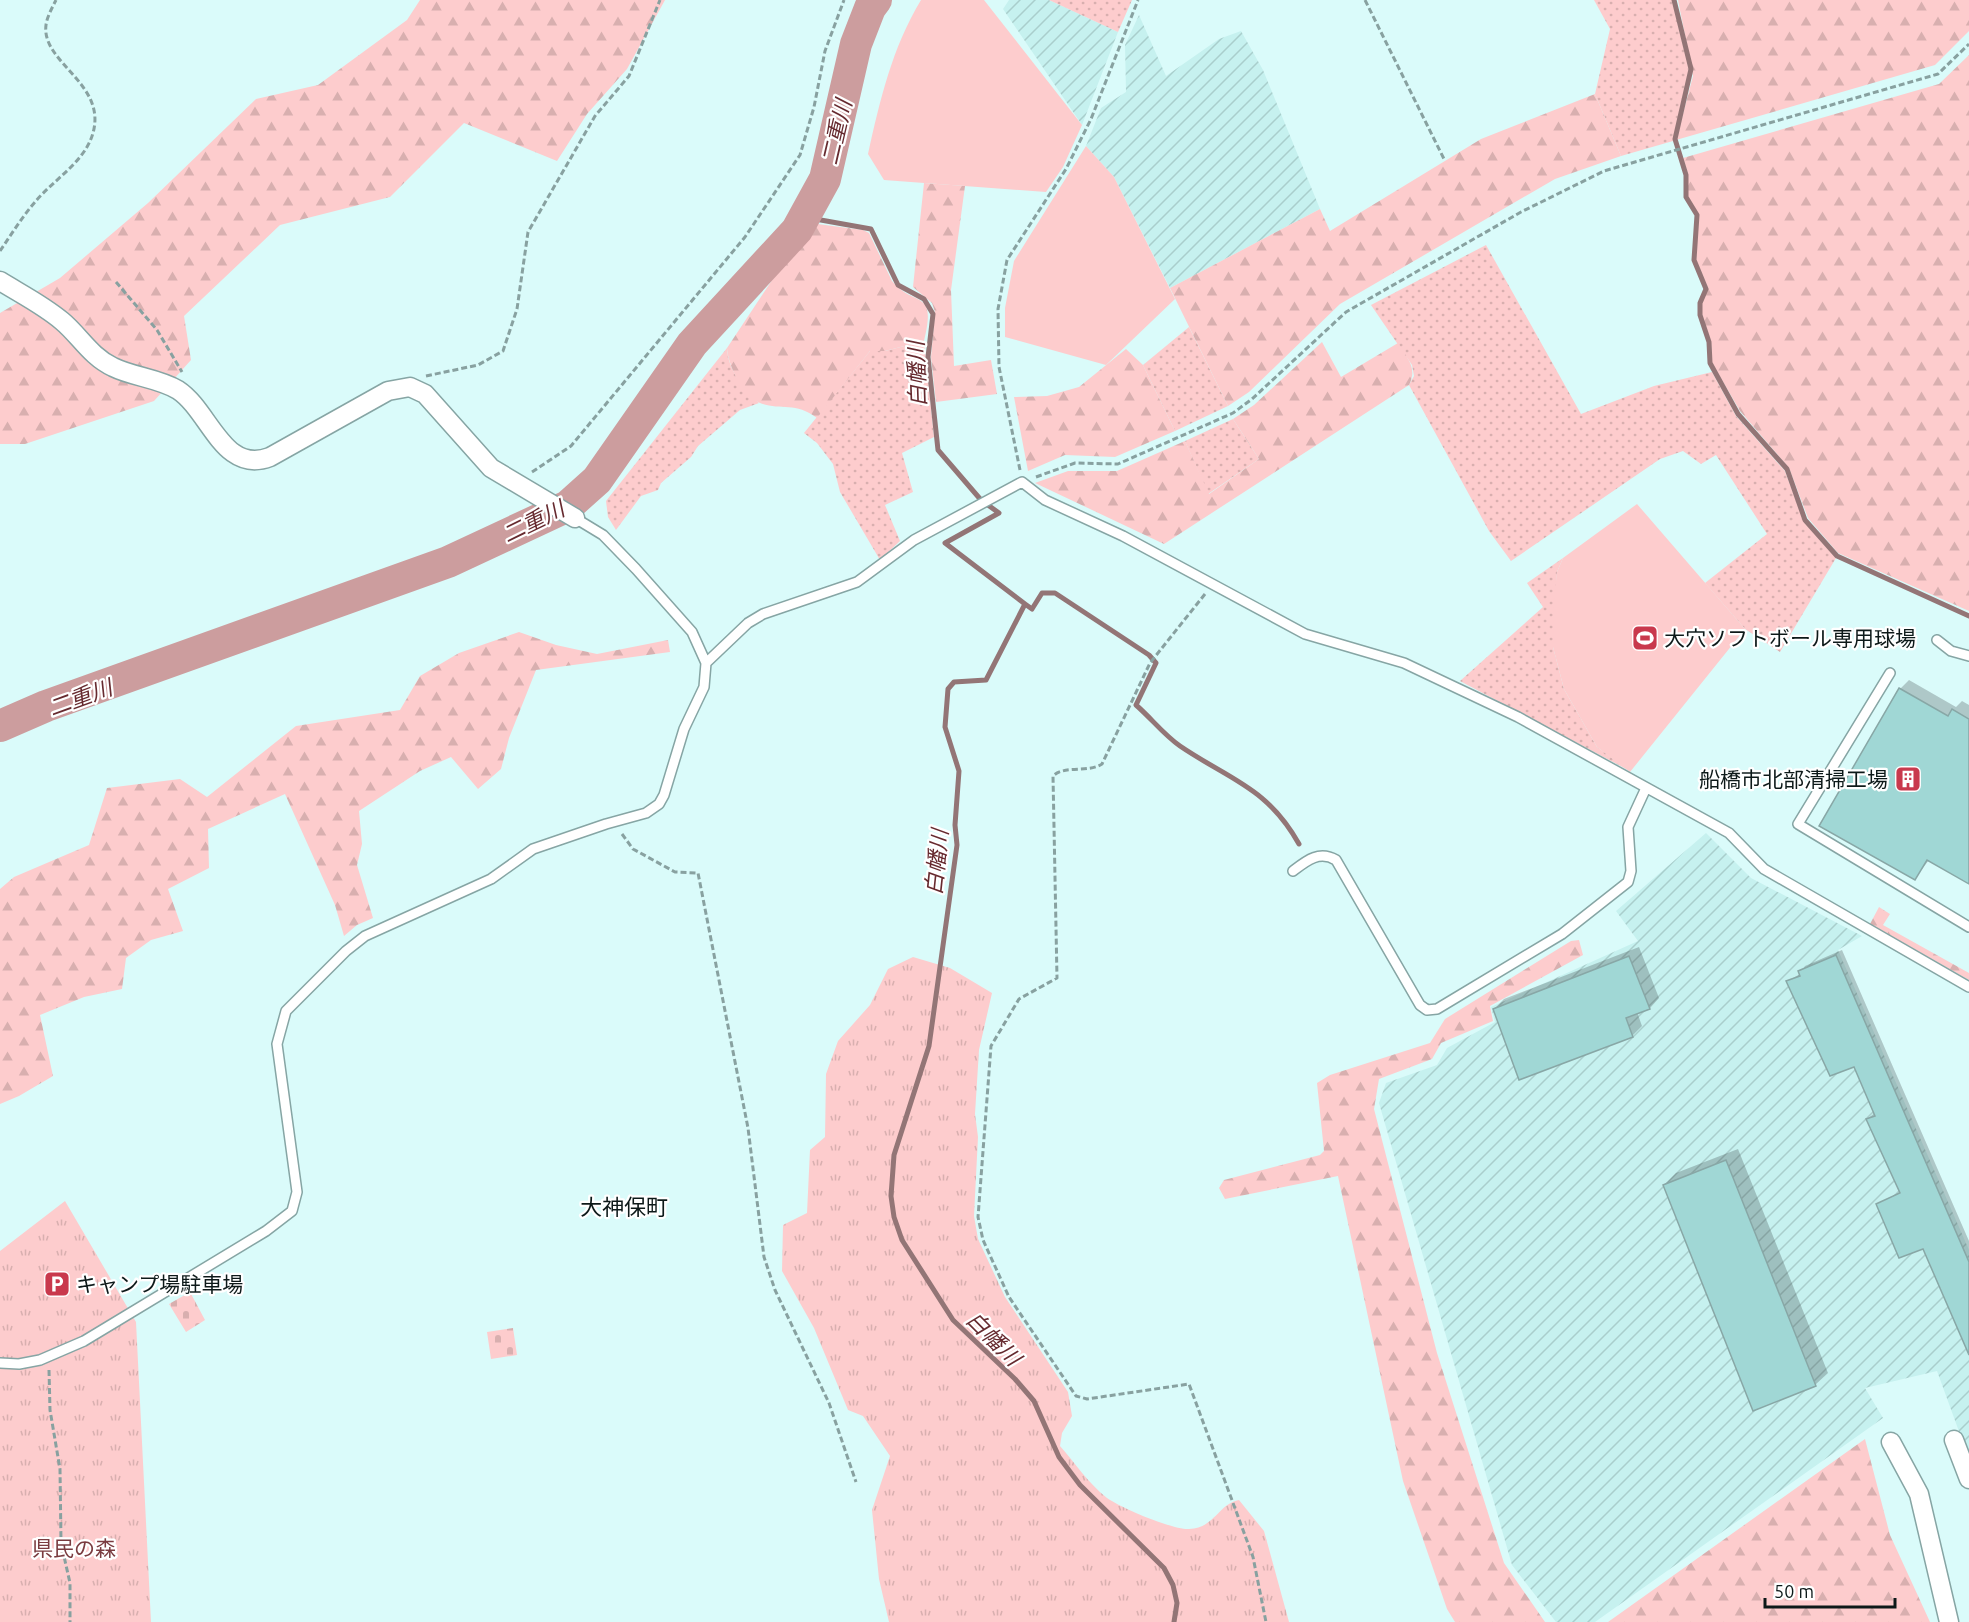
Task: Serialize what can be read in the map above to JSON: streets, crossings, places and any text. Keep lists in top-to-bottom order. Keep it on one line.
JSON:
{"districts":["大神保町"],"water":["二重川","白幡川"],"parks":["県民の森"],"places":{"sports":["大穴ソフトボール専用球場"],"building":["船橋市北部清掃工場"],"parking":["キャンプ場駐車場"]},"scale_bar":"50 m"}
